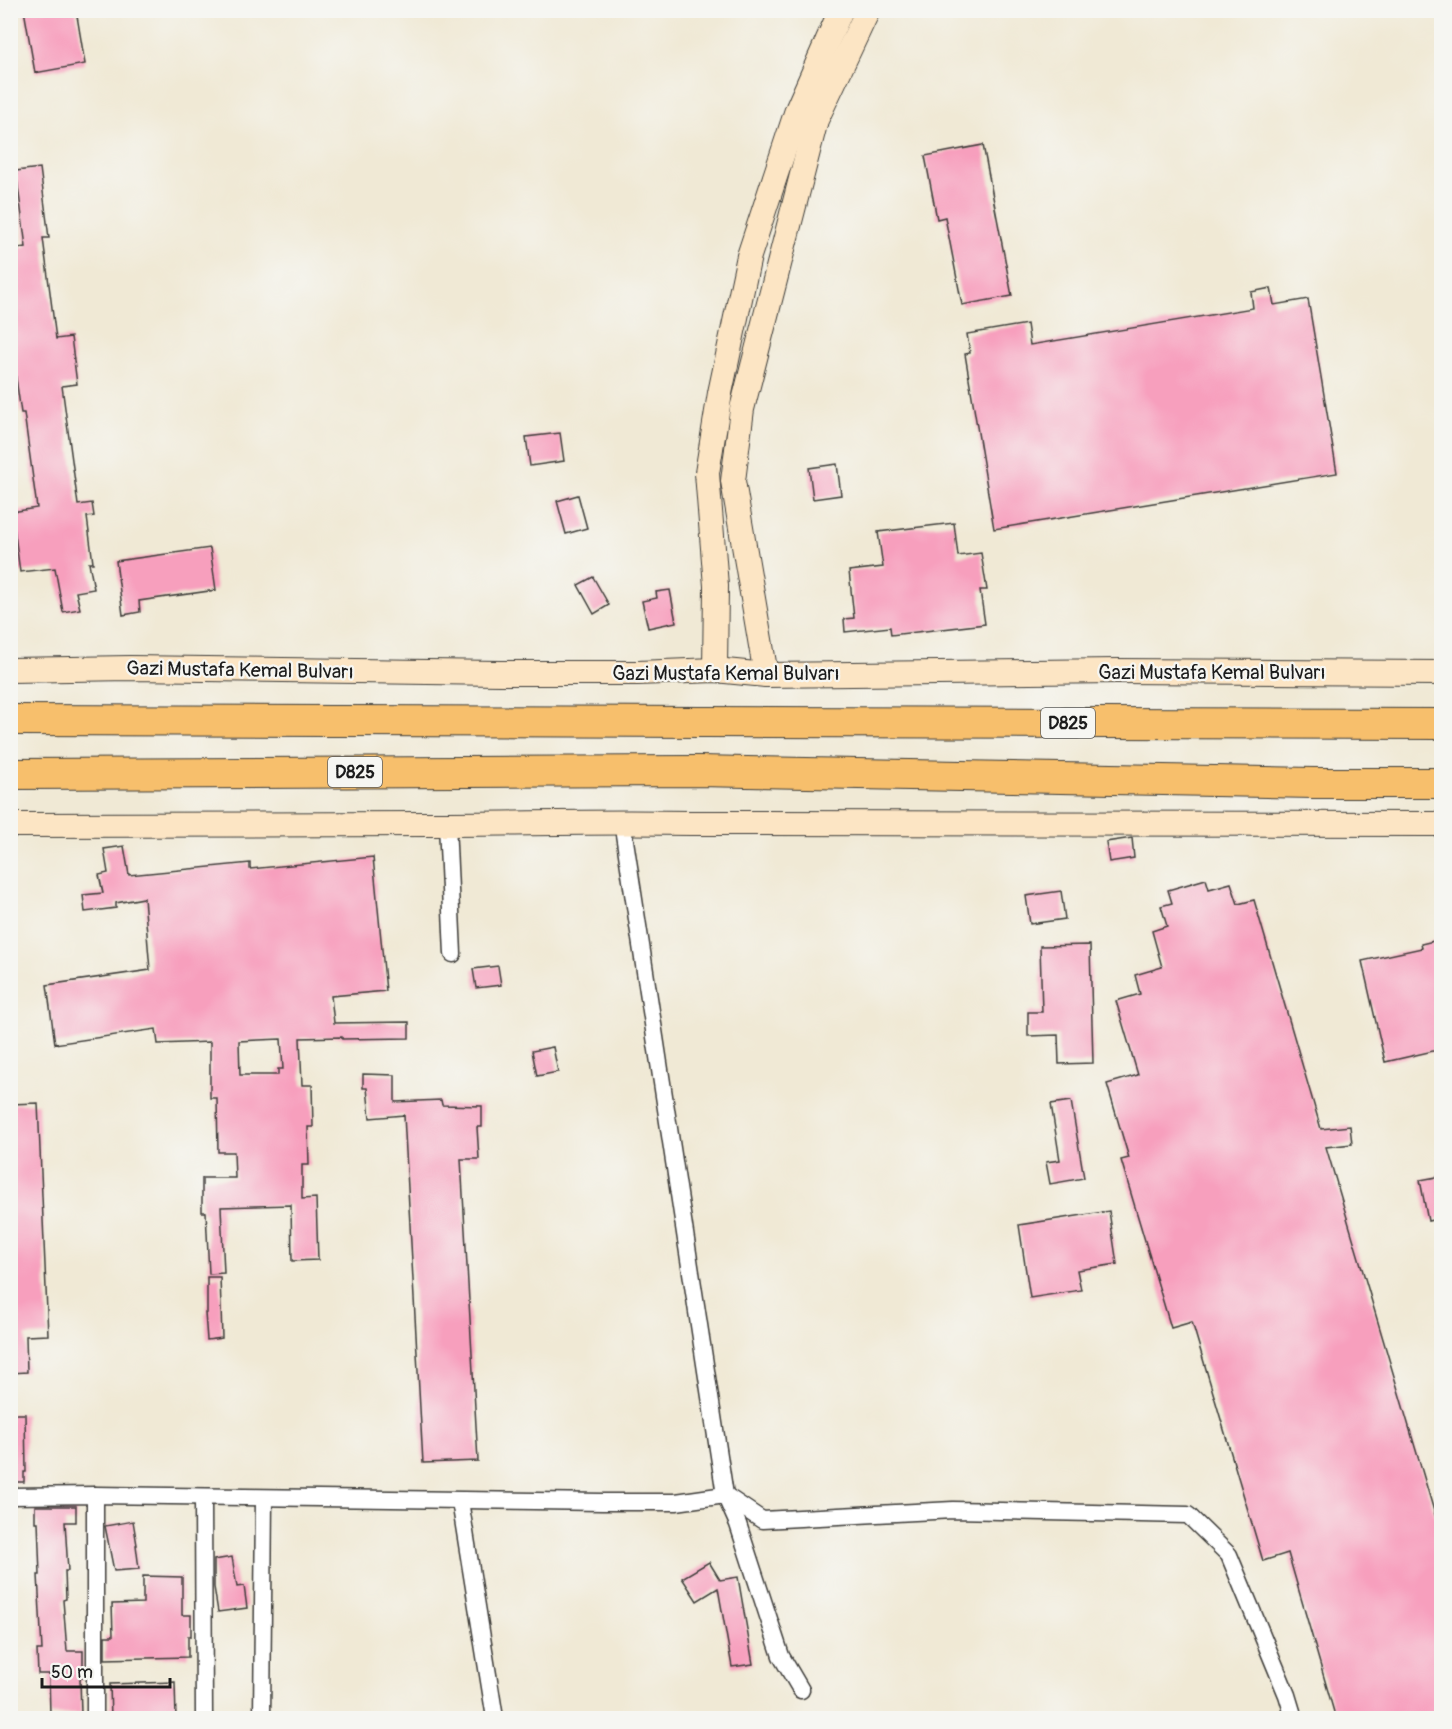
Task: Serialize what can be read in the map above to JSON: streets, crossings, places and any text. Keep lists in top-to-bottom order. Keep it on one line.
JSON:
{"streets":{"highway":["D825"],"street":["Gazi Mustafa Kemal Bulvarı"]},"scale_bar":"50 m"}
